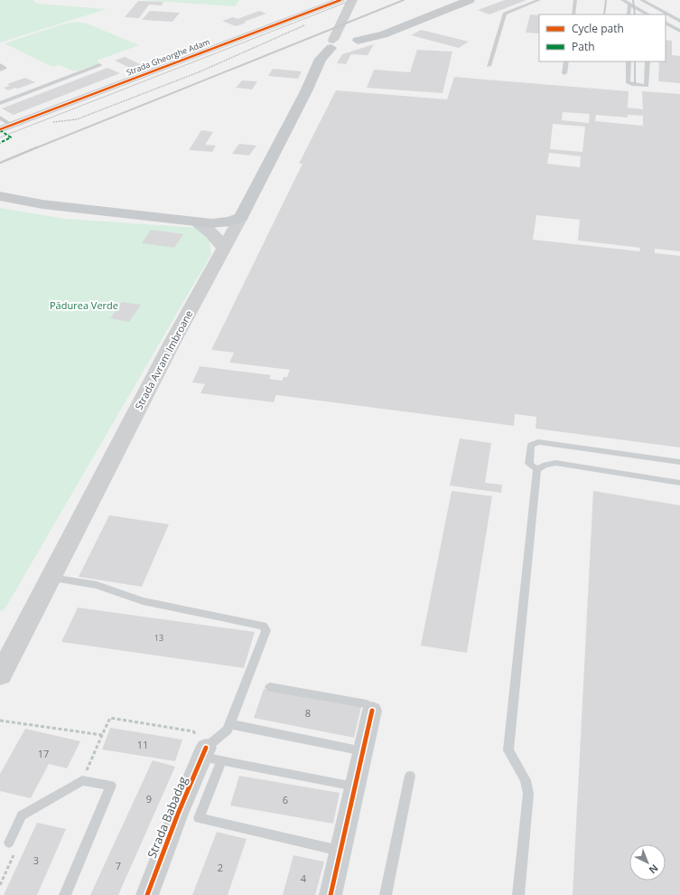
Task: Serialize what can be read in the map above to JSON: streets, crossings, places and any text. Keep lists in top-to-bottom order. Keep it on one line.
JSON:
{"streets":{"main road":["Strada Avram Imbroane"],"street":["Strada Gheorghe Adam","Strada Babadag"]},"parks":["Pădurea Verde"],"house_numbers":["13","8","11","17","9","6","3","7","2","4"],"legend":["Cycle path","Path"],"north":"bottom right"}
